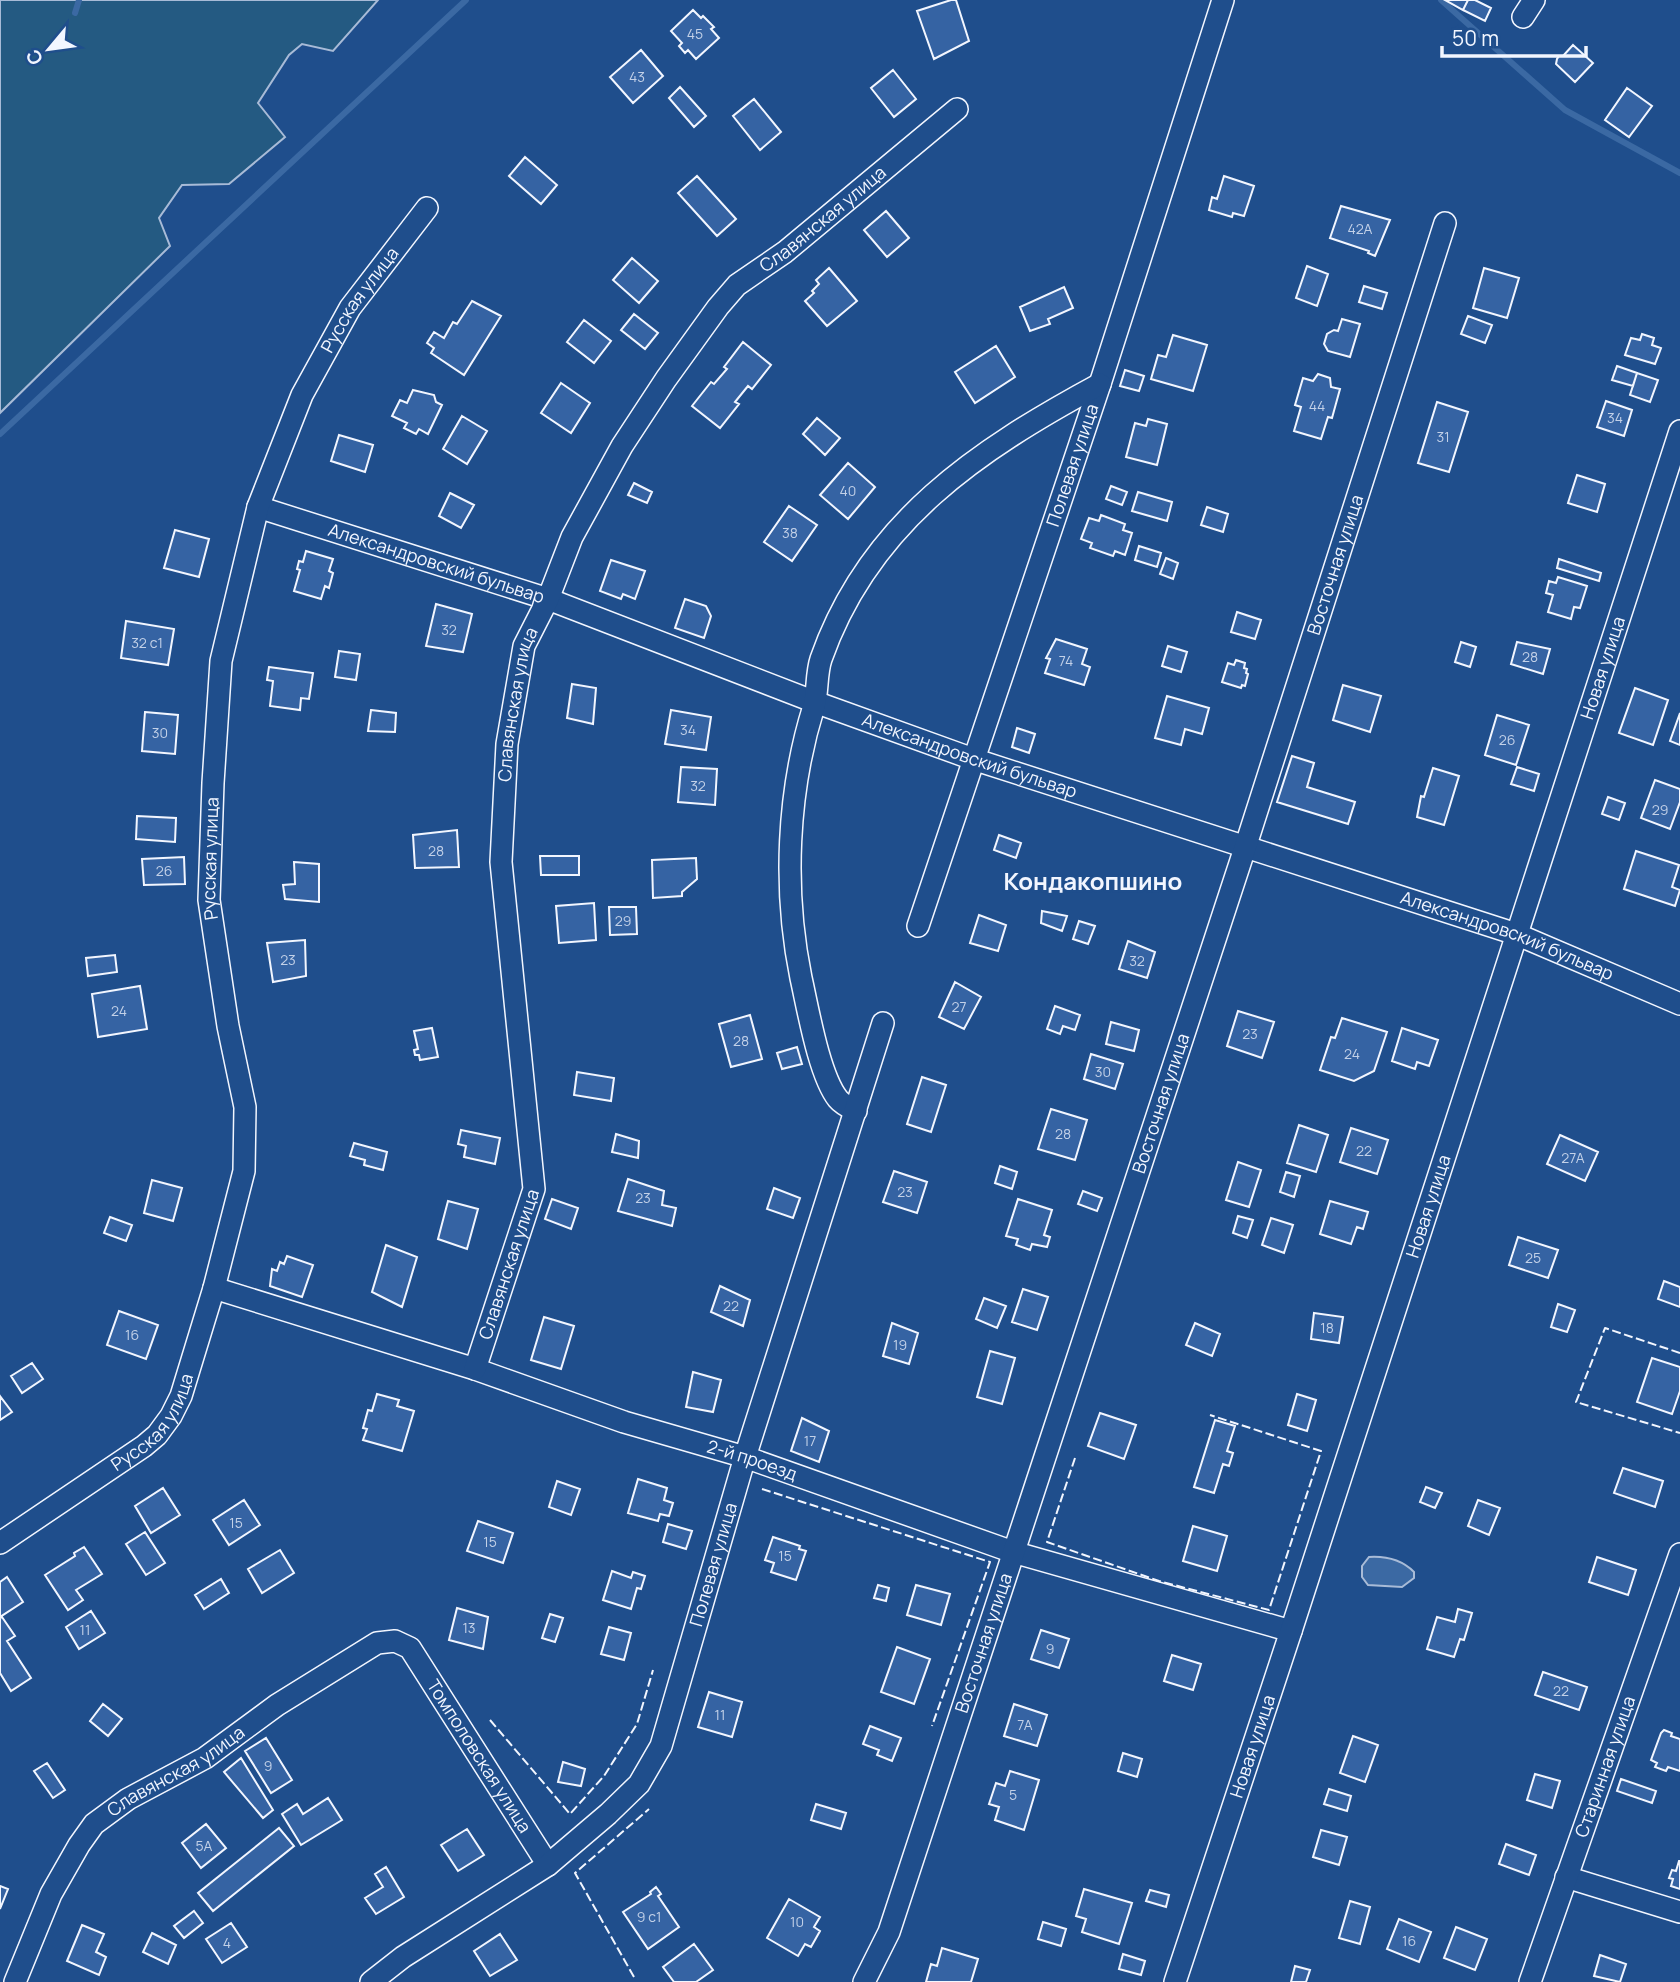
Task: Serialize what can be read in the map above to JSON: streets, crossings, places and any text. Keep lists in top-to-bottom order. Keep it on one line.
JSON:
{"streets":{"street":["Славянская улица","Русская улица","Полевая улица","Александровский бульвар","Восточная улица","Новая улица","2-й проезд","Томполовская улица","Старинная улица"]},"crossings":[["Славянская улица","Александровский бульвар"],["Славянская улица","2-й проезд"],["Славянская улица","Томполовская улица"],["Русская улица","Александровский бульвар"],["Русская улица","2-й проезд"],["Полевая улица","Александровский бульвар"],["Полевая улица","2-й проезд"],["Полевая улица","Томполовская улица"],["Александровский бульвар","Восточная улица"],["Александровский бульвар","Новая улица"],["Восточная улица","2-й проезд"],["Новая улица","2-й проезд"]],"districts":["Кондакопшино"],"house_numbers":["45","43","42А","44","34","31","40","38","32","32 с1","28","74","34","30","26","32","29","28","26","29","23","32","27","24","23","28","24","30","28","22","27А","23","23","25","22","18","16","19","17","15","15","15","13","11","9","22","11","7А","9","5","5А","9 с1","10","16","4"],"scale_bar":"50 m","north":"bottom left"}
